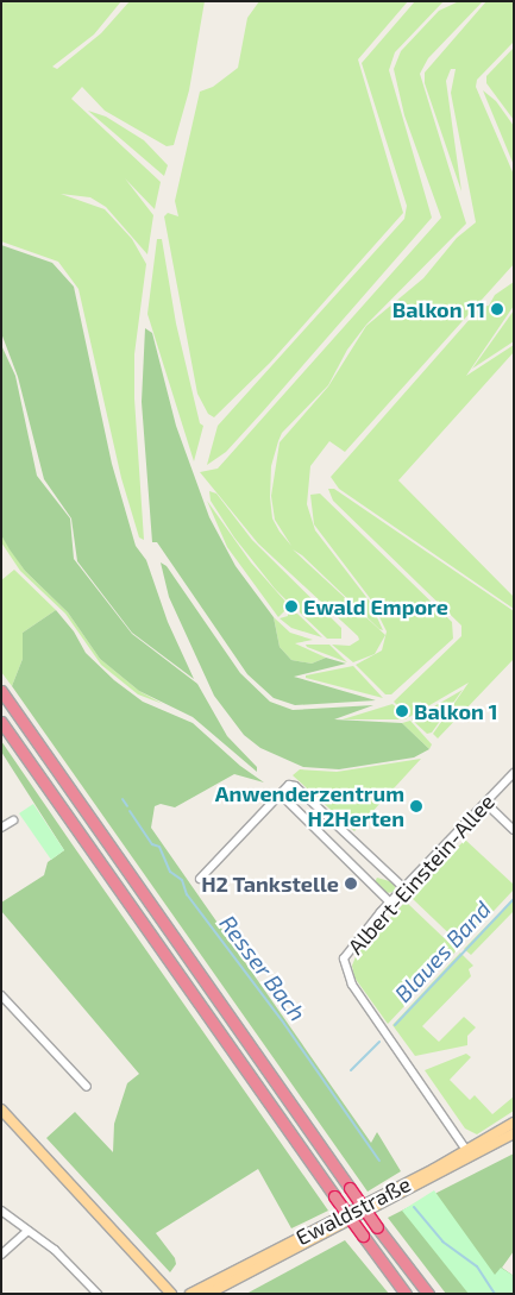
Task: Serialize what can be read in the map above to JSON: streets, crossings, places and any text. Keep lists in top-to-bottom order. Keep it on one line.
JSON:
{"streets":{"main road":["Ewaldstraße"],"street":["Albert-Einstein-Allee"]},"crossings":[["Albert-Einstein-Allee","Ewaldstraße"]],"water":["Blaues Band","Resser Bach"],"places":["Balkon 11","Ewald Empore","Balkon 1","Anwenderzentrum H2Herten","H2 Tankstelle"]}
